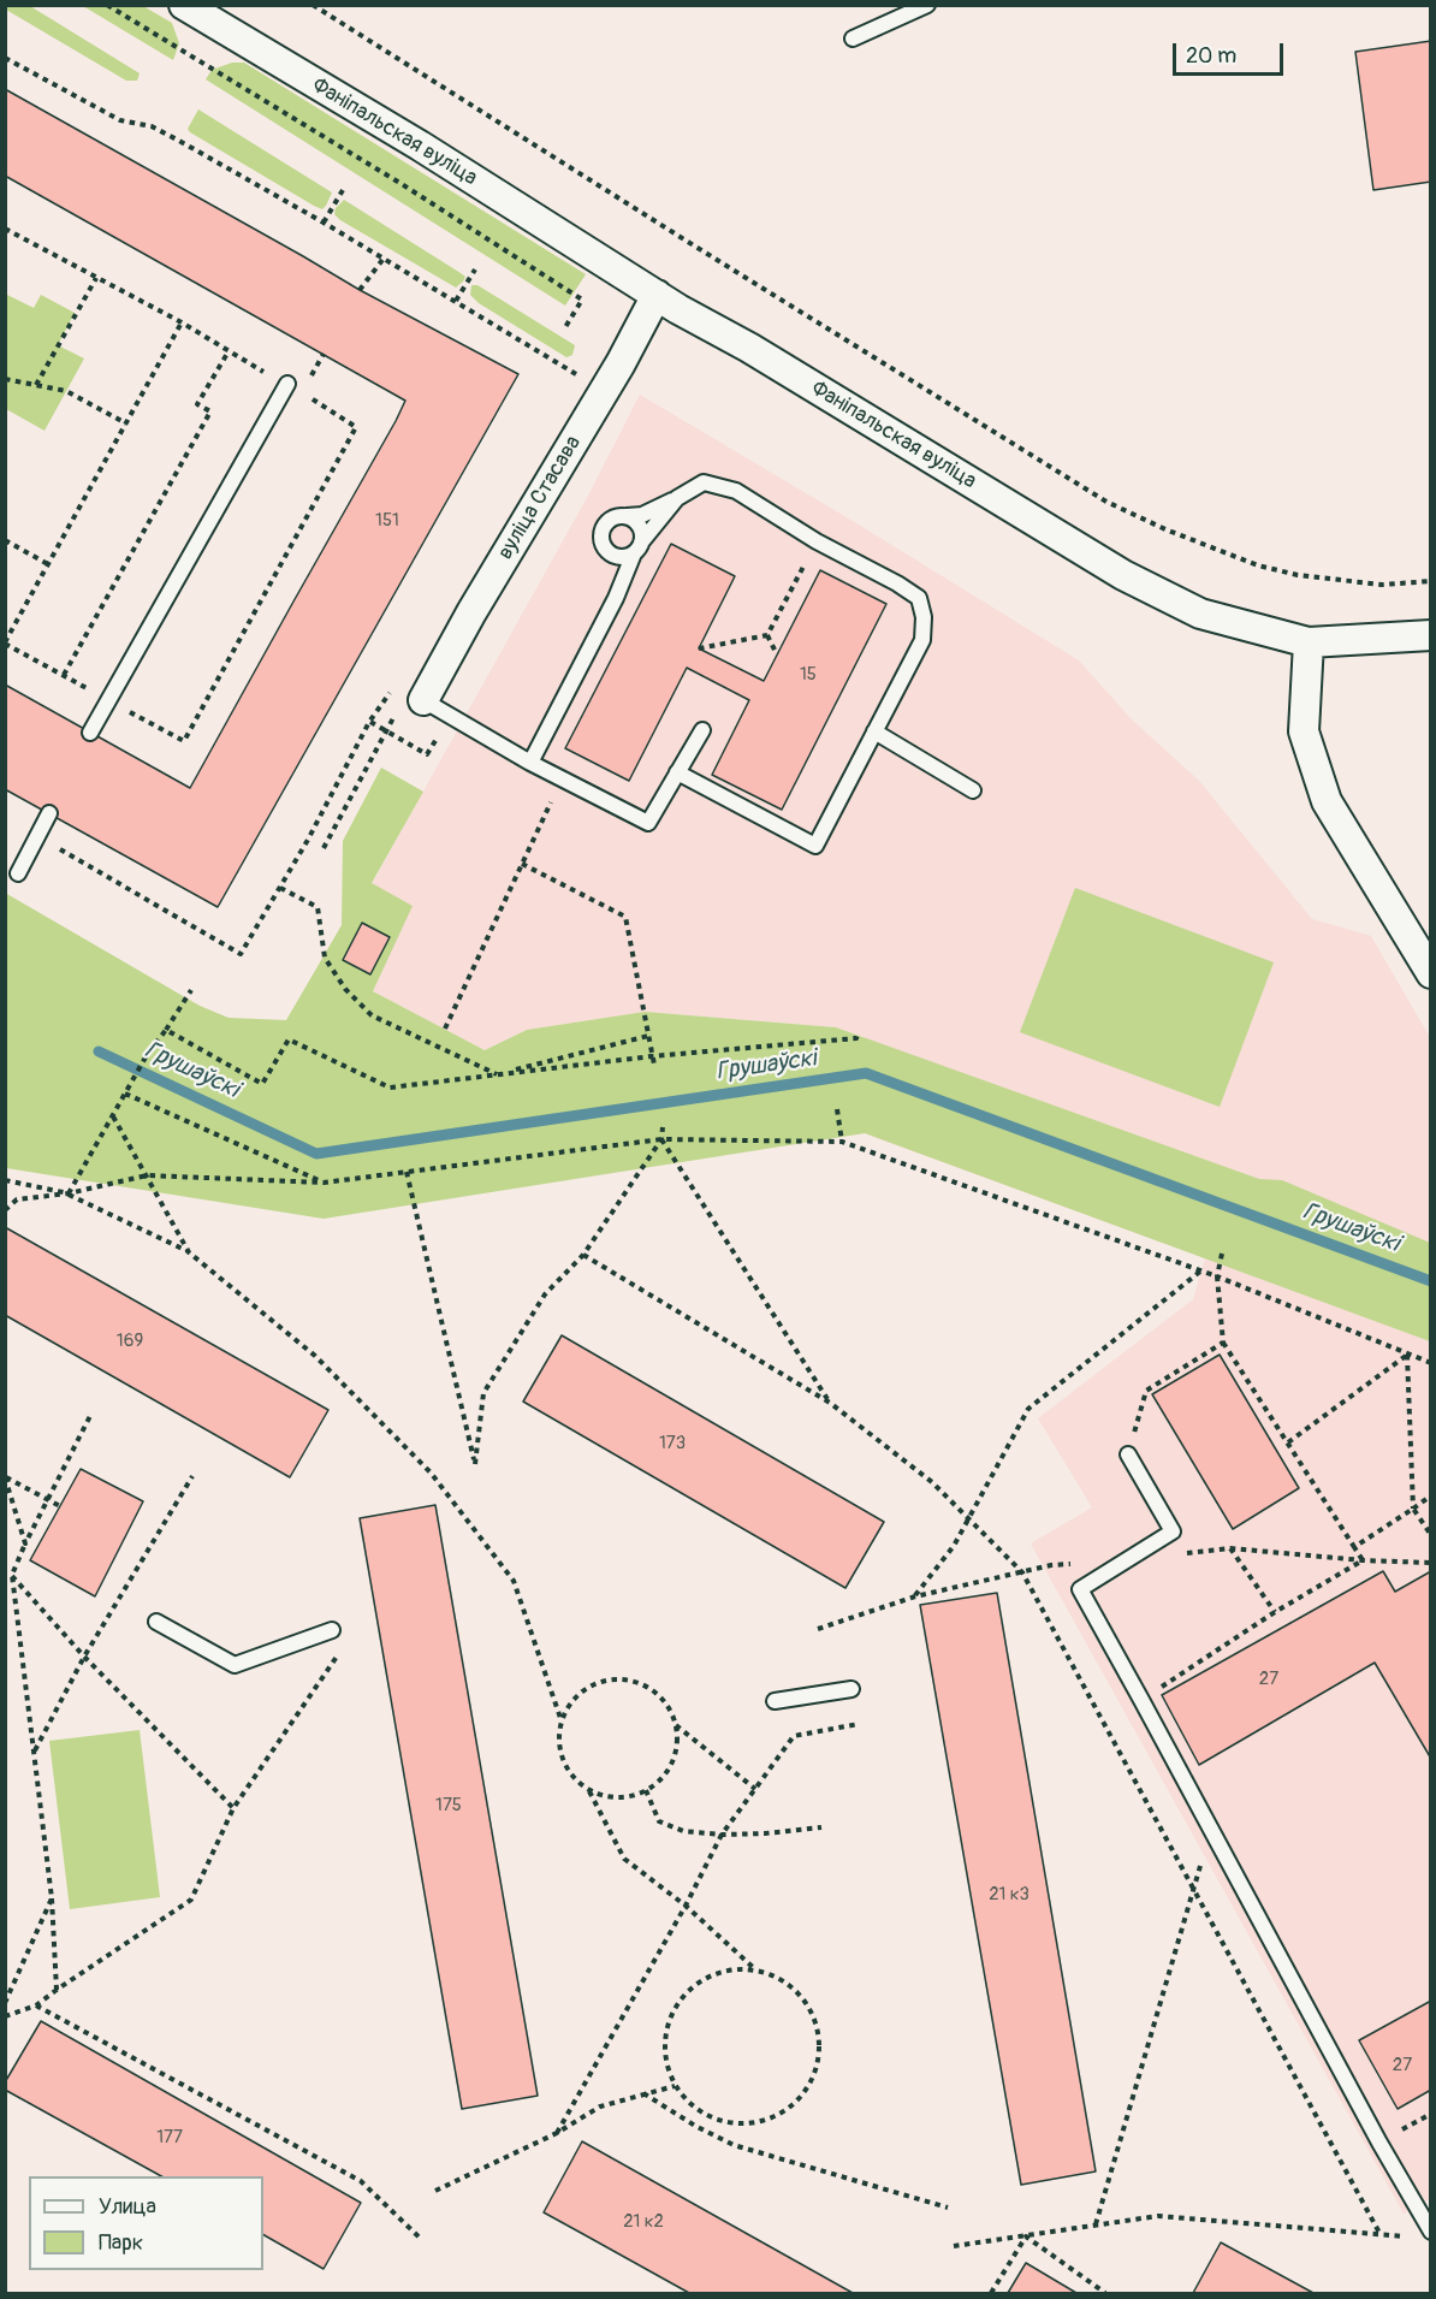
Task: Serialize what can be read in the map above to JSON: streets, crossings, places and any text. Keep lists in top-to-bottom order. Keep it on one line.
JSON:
{"streets":{"street":["Фаніпальская вуліца","вуліца Стасава"]},"crossings":[["Фаніпальская вуліца","вуліца Стасава"]],"water":["Грушаўскі"],"house_numbers":["151","15","169","173","27","175","21 к3","27","177","21 к2"],"legend":["Улица","Парк"],"scale_bar":"20 m"}
